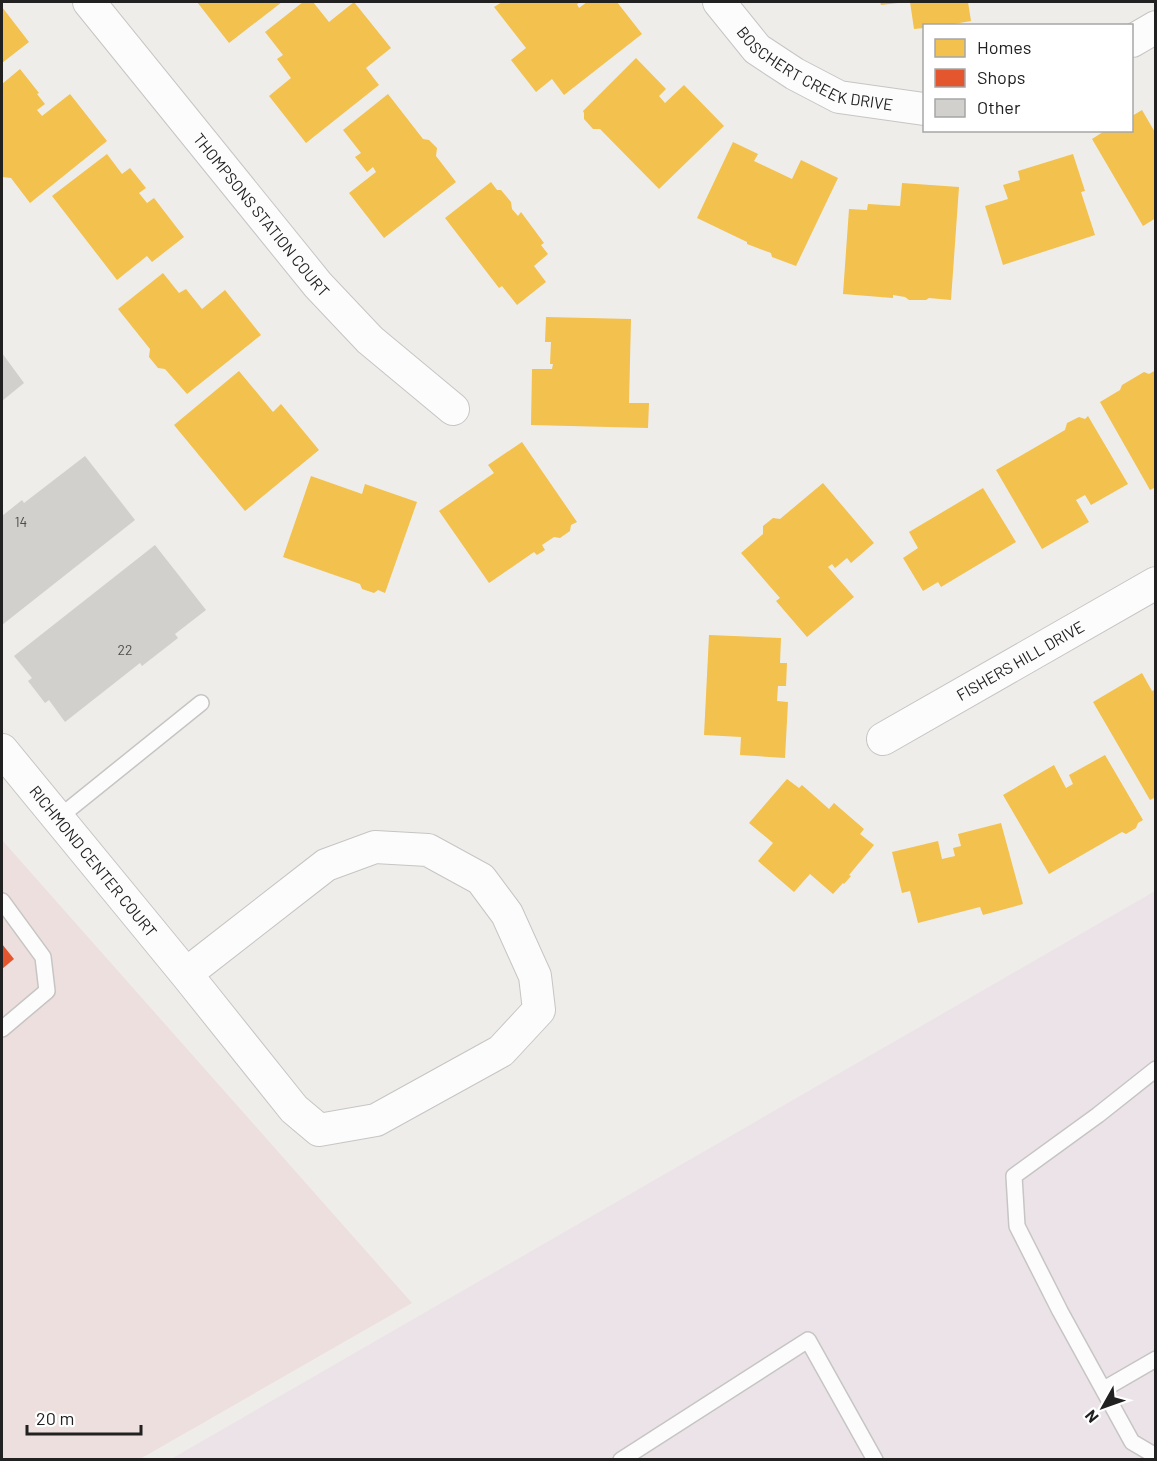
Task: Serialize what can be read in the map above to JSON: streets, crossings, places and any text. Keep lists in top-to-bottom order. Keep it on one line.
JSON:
{"streets":{"street":["BOSCHERT CREEK DRIVE","THOMPSONS STATION COURT","FISHERS HILL DRIVE","RICHMOND CENTER COURT"]},"house_numbers":["14","22"],"legend":["Homes","Shops","Other"],"scale_bar":"20 m","north":"bottom left"}
